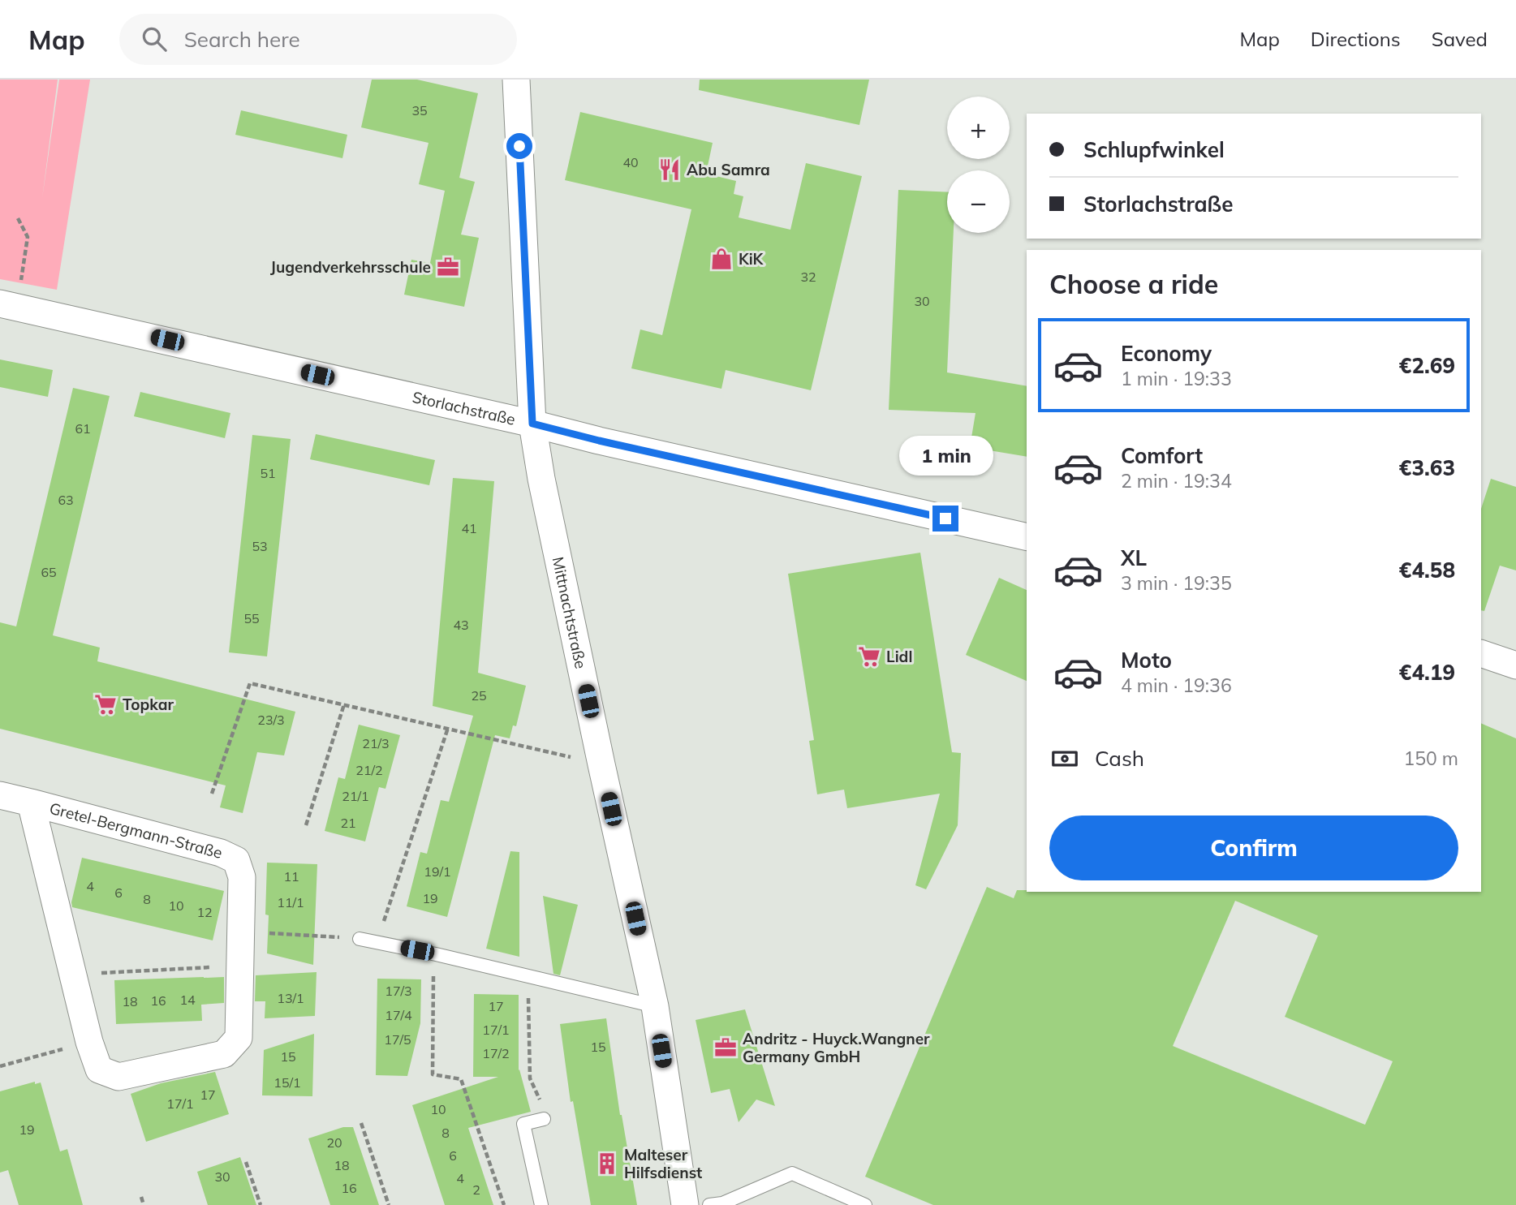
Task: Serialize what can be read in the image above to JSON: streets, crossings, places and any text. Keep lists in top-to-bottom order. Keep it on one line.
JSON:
{"streets":{"street":["Storlachstraße","Mittnachtstraße","Gretel-Bergmann-Straße"]},"crossings":[["Storlachstraße","Mittnachtstraße"]],"places":{"restaurant":["Abu Samra"],"shop":["KiK"],"office":["Jugendverkehrsschule","Andritz - Huyck.Wangner Germany GmbH"],"supermarket":["Lidl","Topkar"],"building":["Malteser Hilfsdienst"]},"house_numbers":["35","40","32","30","61","51","63","41","53","65","55","43","25","23/3","21/3","21/2","21/1","21","19/1","11","4","6","19","8","11/1","10","12","17/3","13/1","14","16","18","17","17/4","17/1","17/5","15","17/2","15","15/1","17","17/1","10","19","8","20","6","18","30","4","16","2"],"page":{"header":"Map","search":"Search here","nav":["Map","Directions","Saved"],"map_buttons":["+","−"],"banner":["Schlupfwinkel","Storlachstraße"],"heading":"Choose a ride","list":[{"name":"Economy","note":"1 min · 19:33","value":"€2.69"},{"name":"Comfort","note":"2 min · 19:34","value":"€3.63"},{"name":"XL","note":"3 min · 19:35","value":"€4.58"},{"name":"Moto","note":"4 min · 19:36","value":"€4.19"}],"bubble":"1 min","pay":["Cash","150 m"],"buttons":"Confirm"}}
